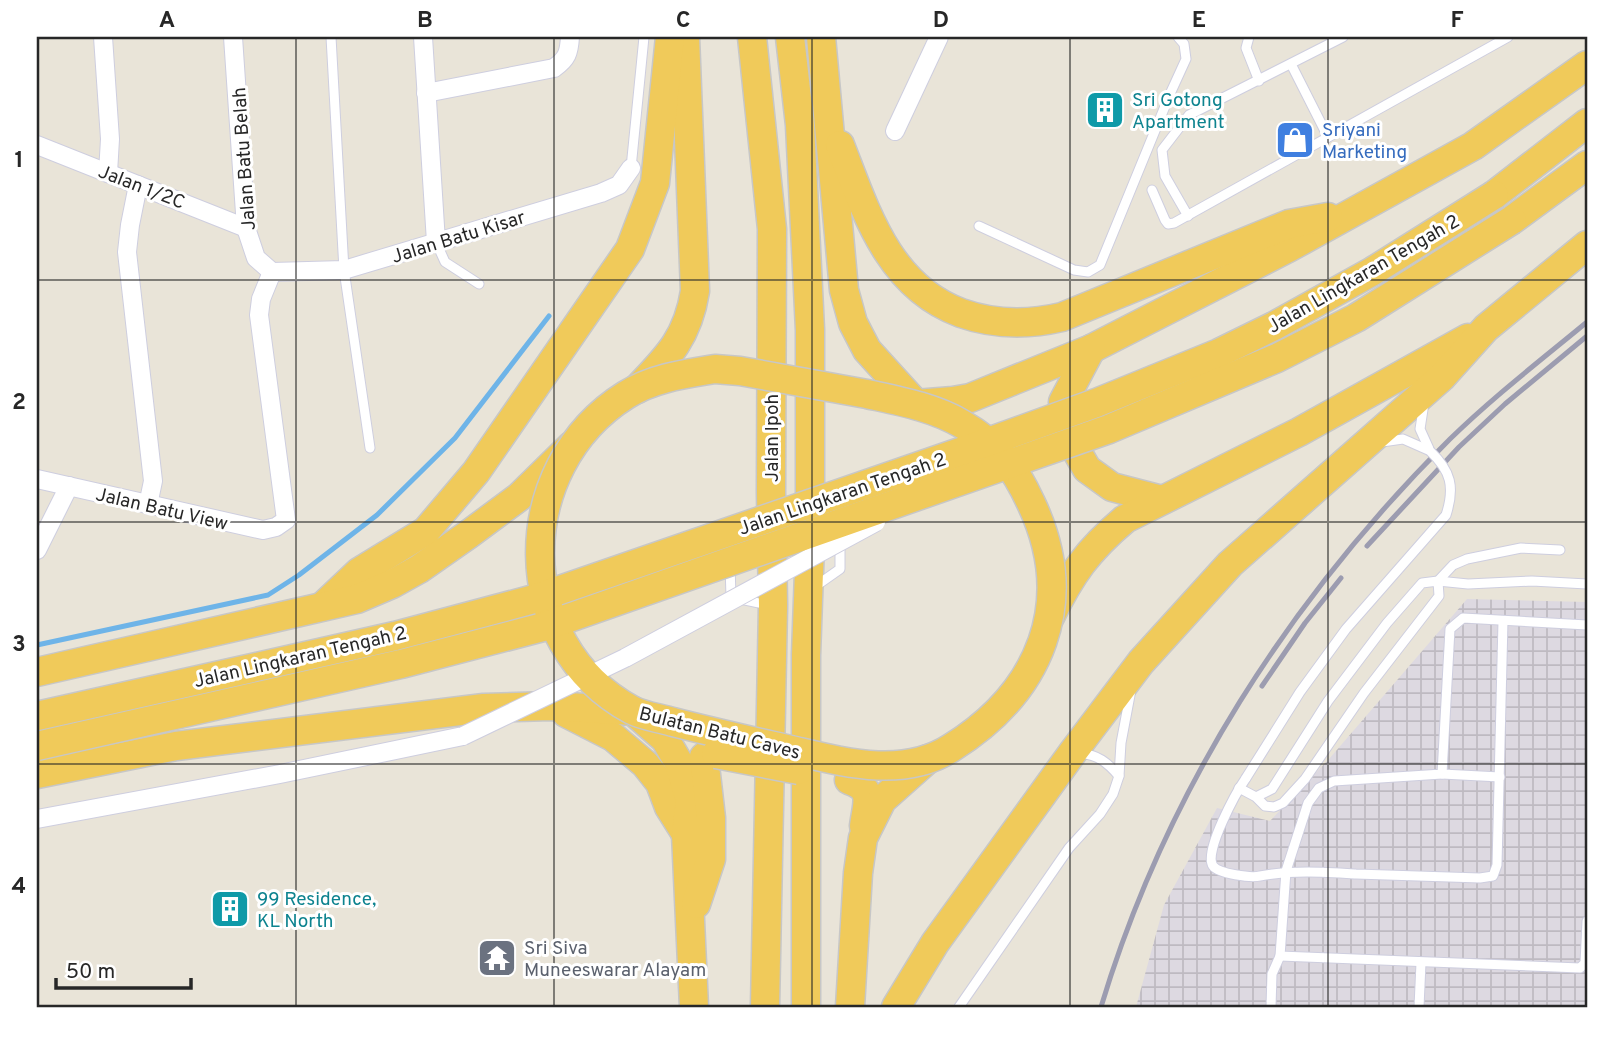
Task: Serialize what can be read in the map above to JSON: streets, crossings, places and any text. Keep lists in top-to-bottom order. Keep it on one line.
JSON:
{"streets":{"highway":["Jalan Lingkaran Tengah 2","Jalan Ipoh","Bulatan Batu Caves"],"street":["Jalan Batu Belah","Jalan 1/2C","Jalan Batu Kisar","Jalan Batu View"]},"crossings":[["Jalan Batu Belah","Jalan 1/2C"],["Jalan Batu Belah","Jalan Batu Kisar"],["Jalan Batu Belah","Jalan Batu View"],["Jalan Batu Kisar","Jalan Batu View"]],"places":{"building":["Sri Gotong Apartment","99 Residence, KL North"],"shop":["Sriyani Marketing"],"temple":["Sri Siva Muneeswarar Alayam"]},"scale_bar":"50 m","grid":{"columns":["A","B","C","D","E","F"],"rows":["1","2","3","4"]}}
